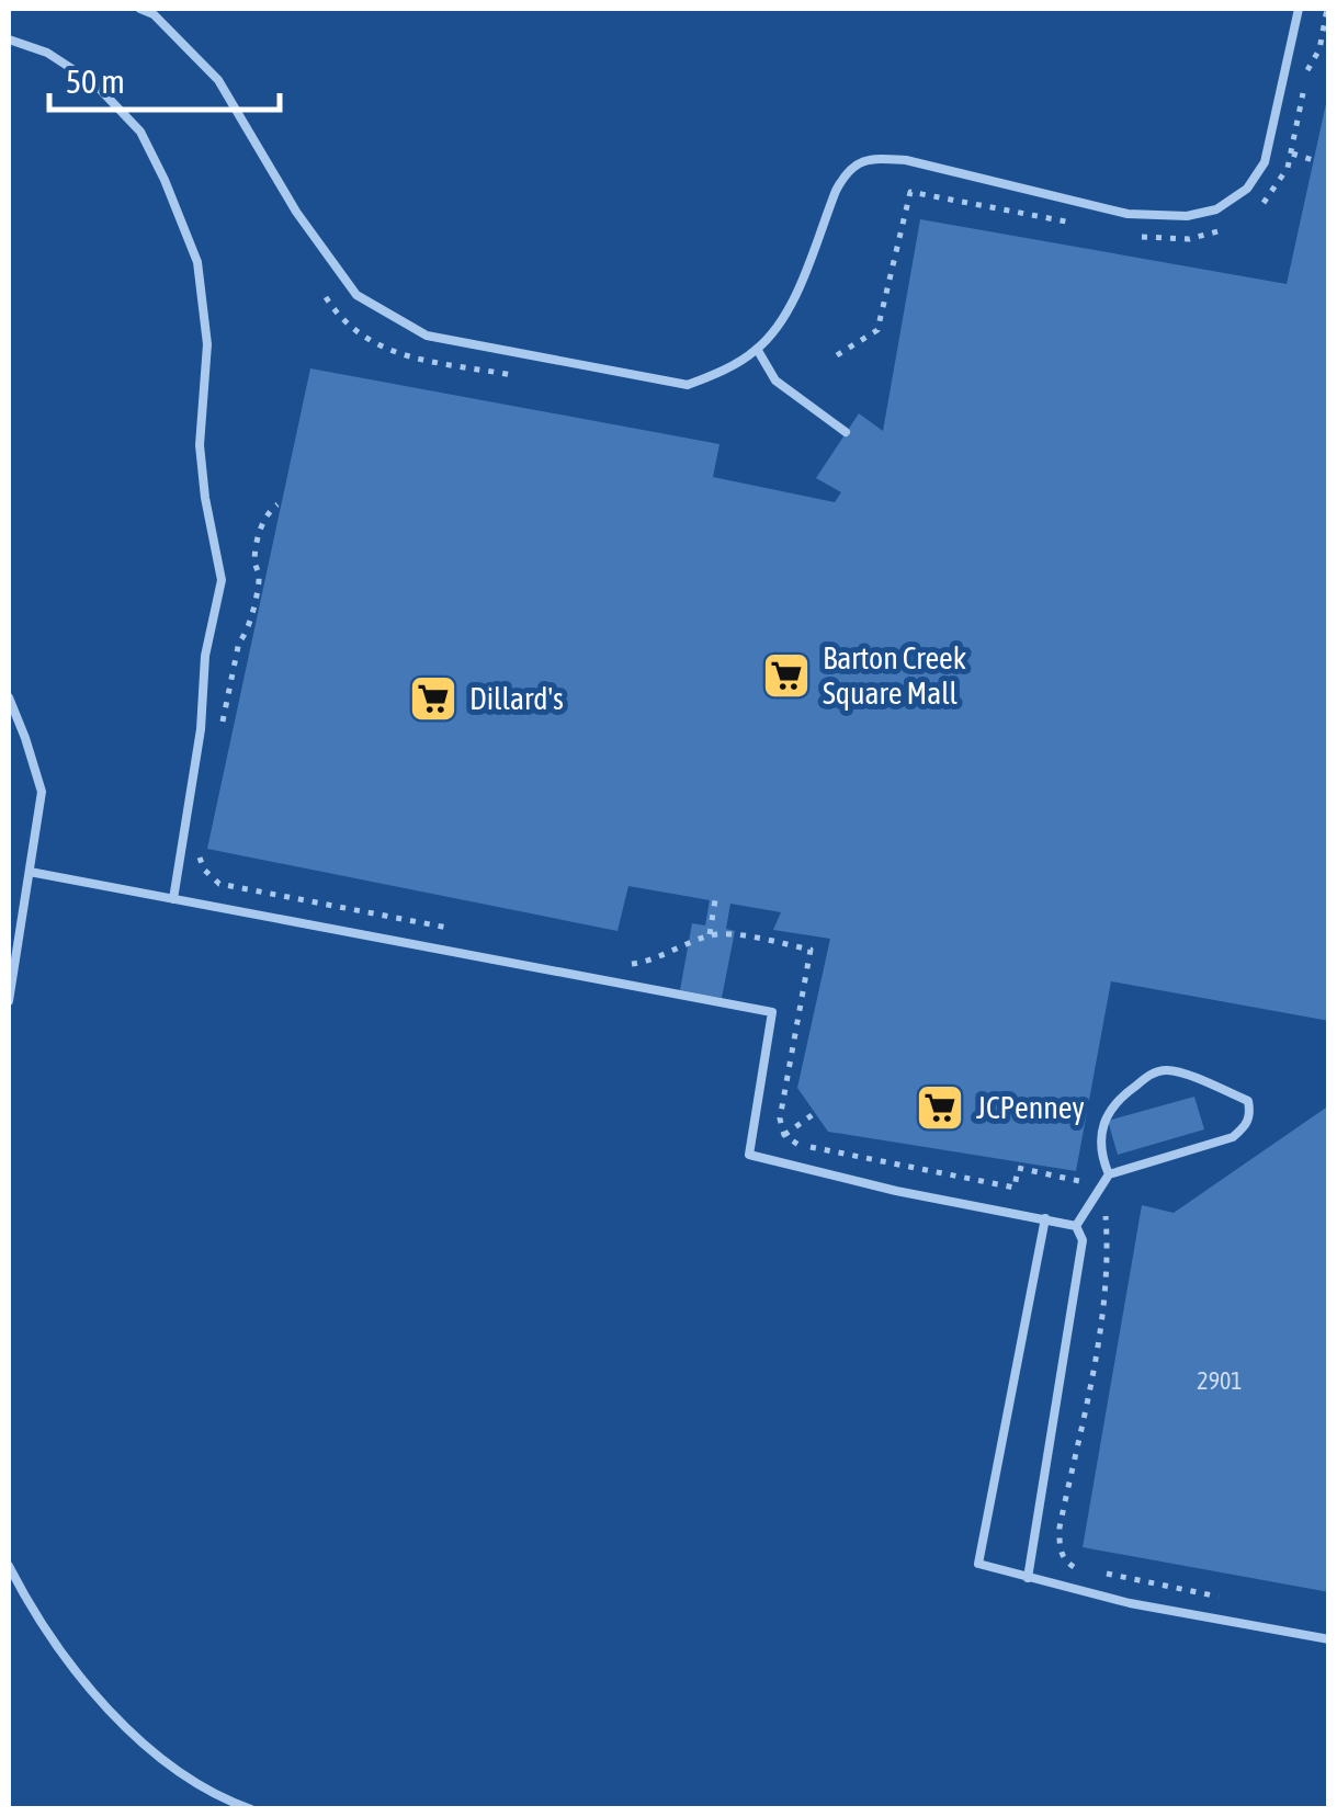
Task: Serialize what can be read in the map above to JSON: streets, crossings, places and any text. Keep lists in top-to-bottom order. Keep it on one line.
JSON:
{"places":{"supermarket":["Barton Creek Square Mall","Dillard's","JCPenney"]},"house_numbers":["2901"],"scale_bar":"50 m"}
